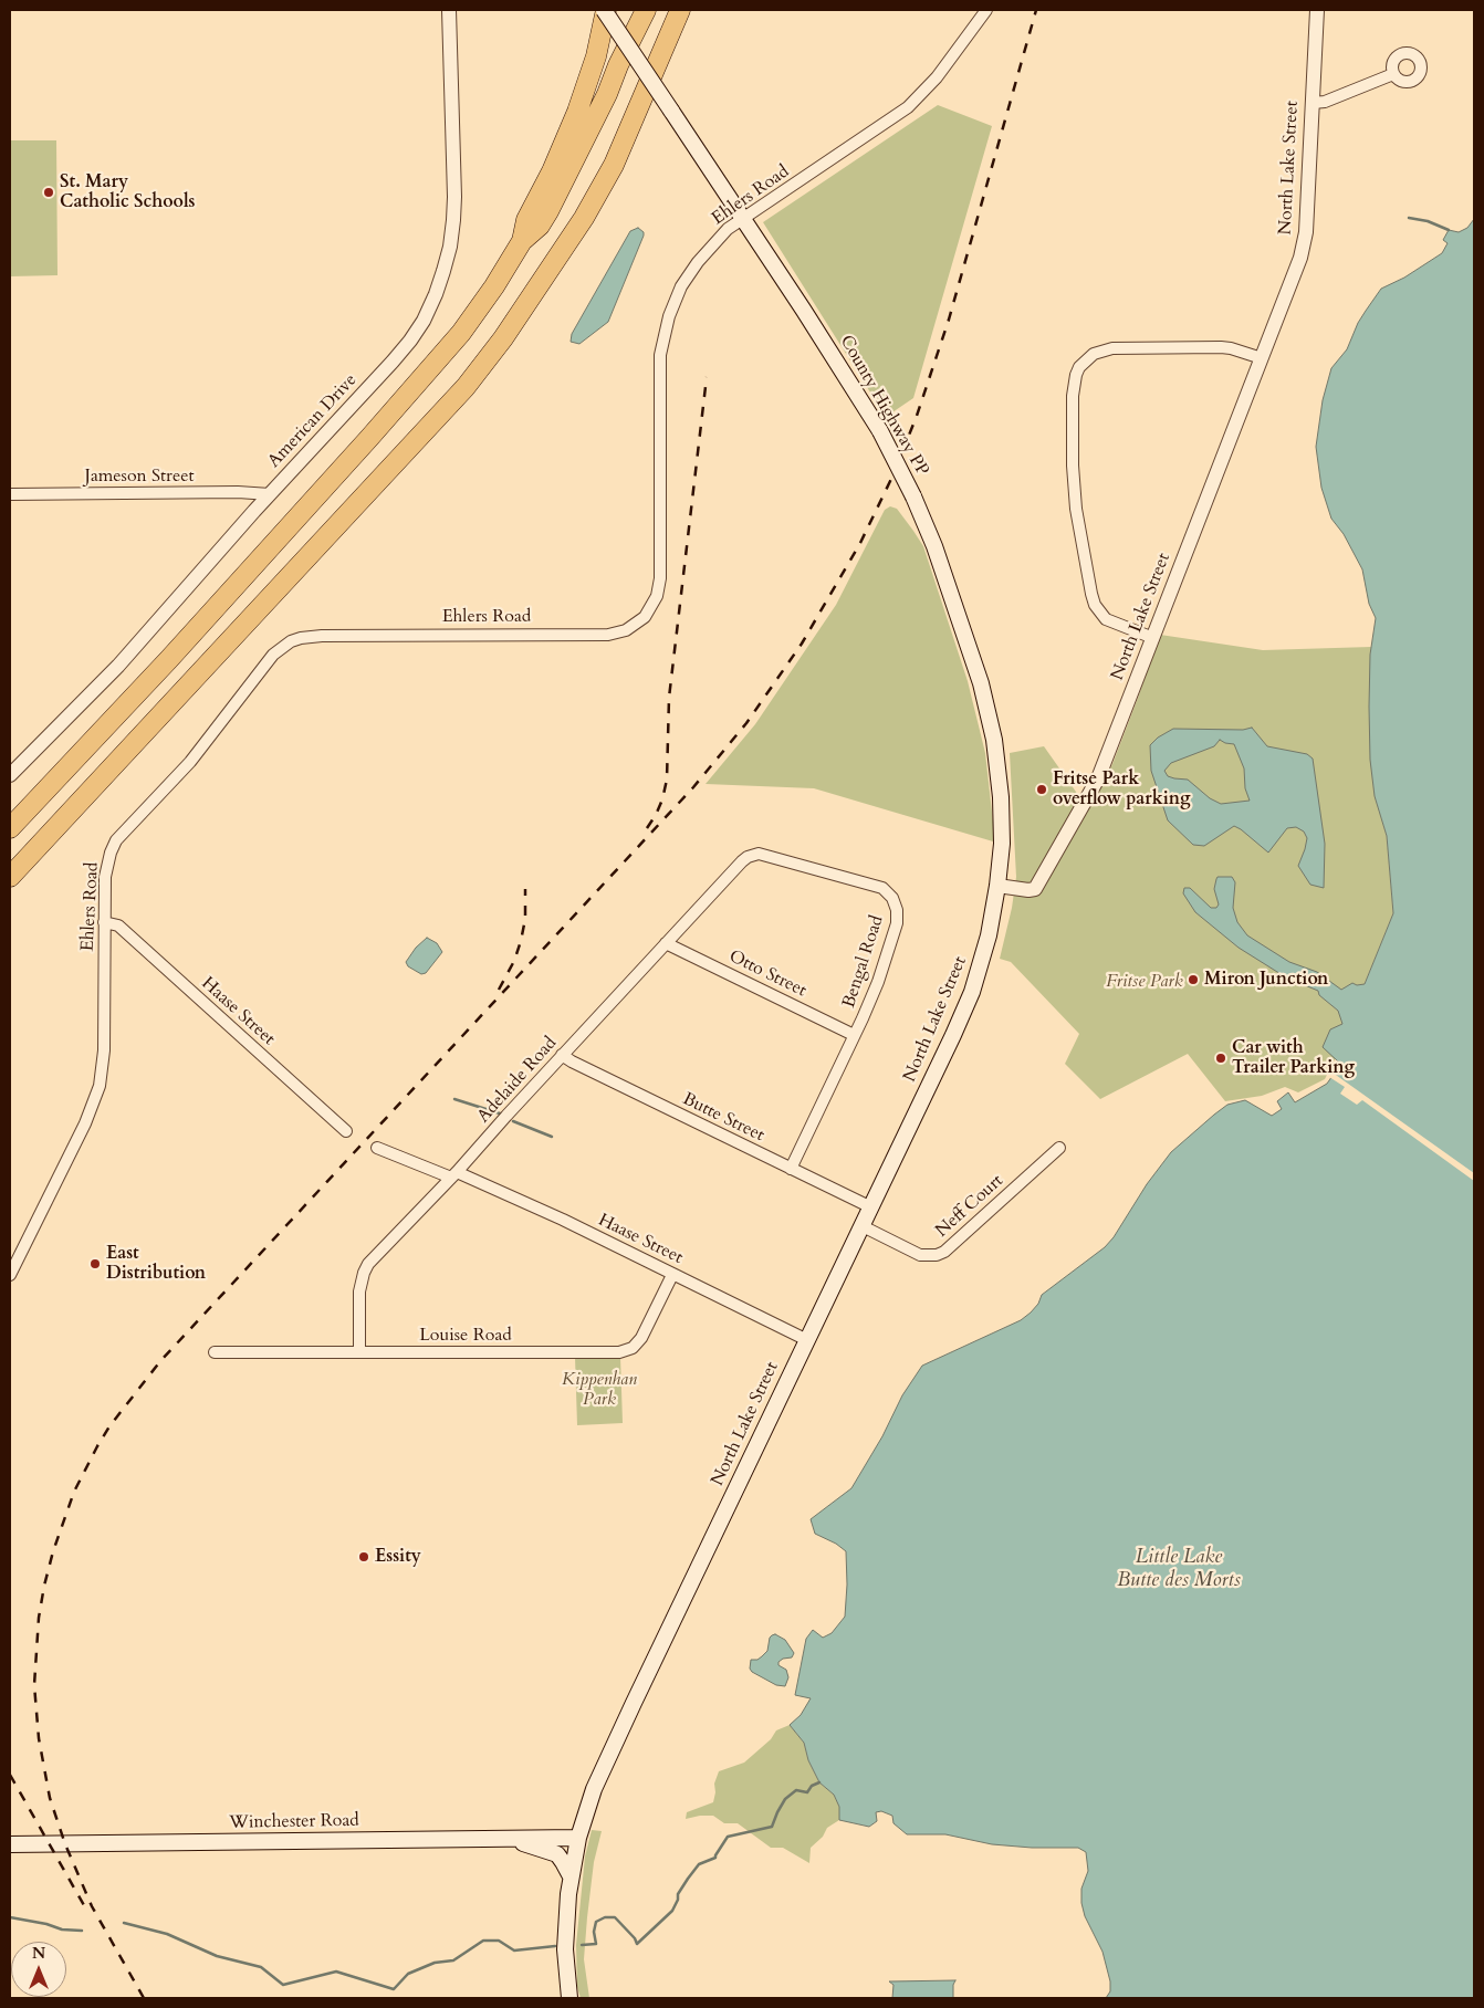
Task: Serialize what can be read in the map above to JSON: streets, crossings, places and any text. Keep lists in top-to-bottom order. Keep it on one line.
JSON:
{"streets":{"main road":["North Lake Street","County Highway PP","Winchester Road"],"street":["Ehlers Road","American Drive","Jameson Street","Bengal Road","Otto Street","Haase Street","Adelaide Road","Butte Street","Neff Court","Louise Road"]},"crossings":[["North Lake Street","County Highway PP"],["North Lake Street","Haase Street"],["North Lake Street","Butte Street"],["North Lake Street","Neff Court"],["North Lake Street","Winchester Road"],["Ehlers Road","County Highway PP"],["Ehlers Road","Haase Street"],["American Drive","Jameson Street"],["Bengal Road","Otto Street"],["Bengal Road","Adelaide Road"],["Bengal Road","Butte Street"],["Otto Street","Adelaide Road"],["Haase Street","Adelaide Road"],["Haase Street","Louise Road"],["Adelaide Road","Butte Street"],["Adelaide Road","Louise Road"]],"water":["Little Lake Butte des Morts"],"parks":["Fritse Park","Kippenhan Park"],"places":["St. Mary Catholic Schools","Fritse Park overflow parking","Miron Junction","Car with Trailer Parking","East Distribution","Essity"],"north":"top"}
